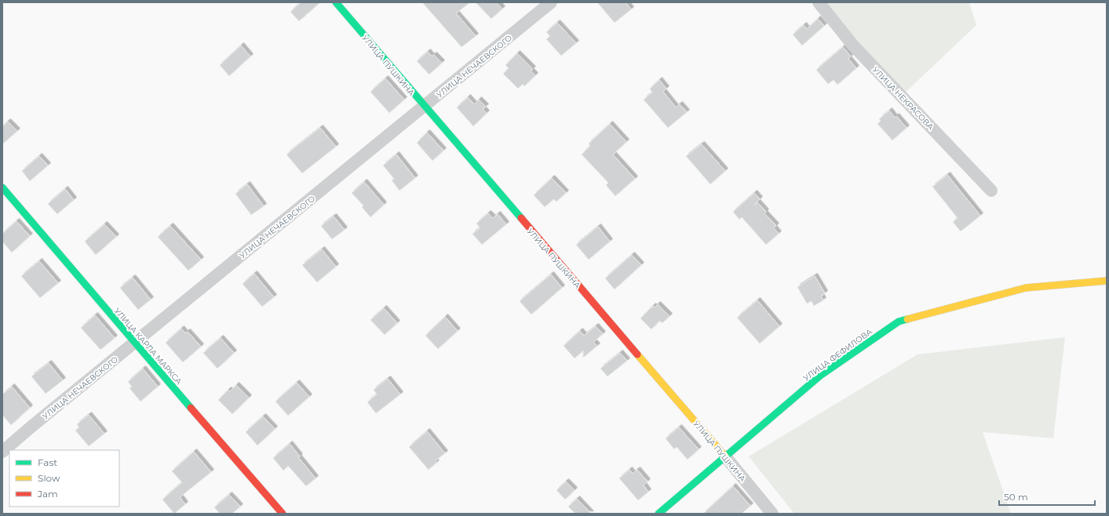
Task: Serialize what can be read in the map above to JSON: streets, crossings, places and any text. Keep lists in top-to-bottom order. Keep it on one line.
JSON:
{"streets":{"main road":["УЛИЦА ПУШКИНА","УЛИЦА КАРЛА МАРКСА","УЛИЦА ФЕФИЛОВА"],"street":["УЛИЦА НЕЧАЕВСКОГО","УЛИЦА НЕКРАСОВА"]},"crossings":[["УЛИЦА ПУШКИНА","УЛИЦА НЕЧАЕВСКОГО"],["УЛИЦА ПУШКИНА","УЛИЦА ФЕФИЛОВА"],["УЛИЦА НЕЧАЕВСКОГО","УЛИЦА КАРЛА МАРКСА"]],"legend":["Fast","Slow","Jam"],"scale_bar":"50 m"}
